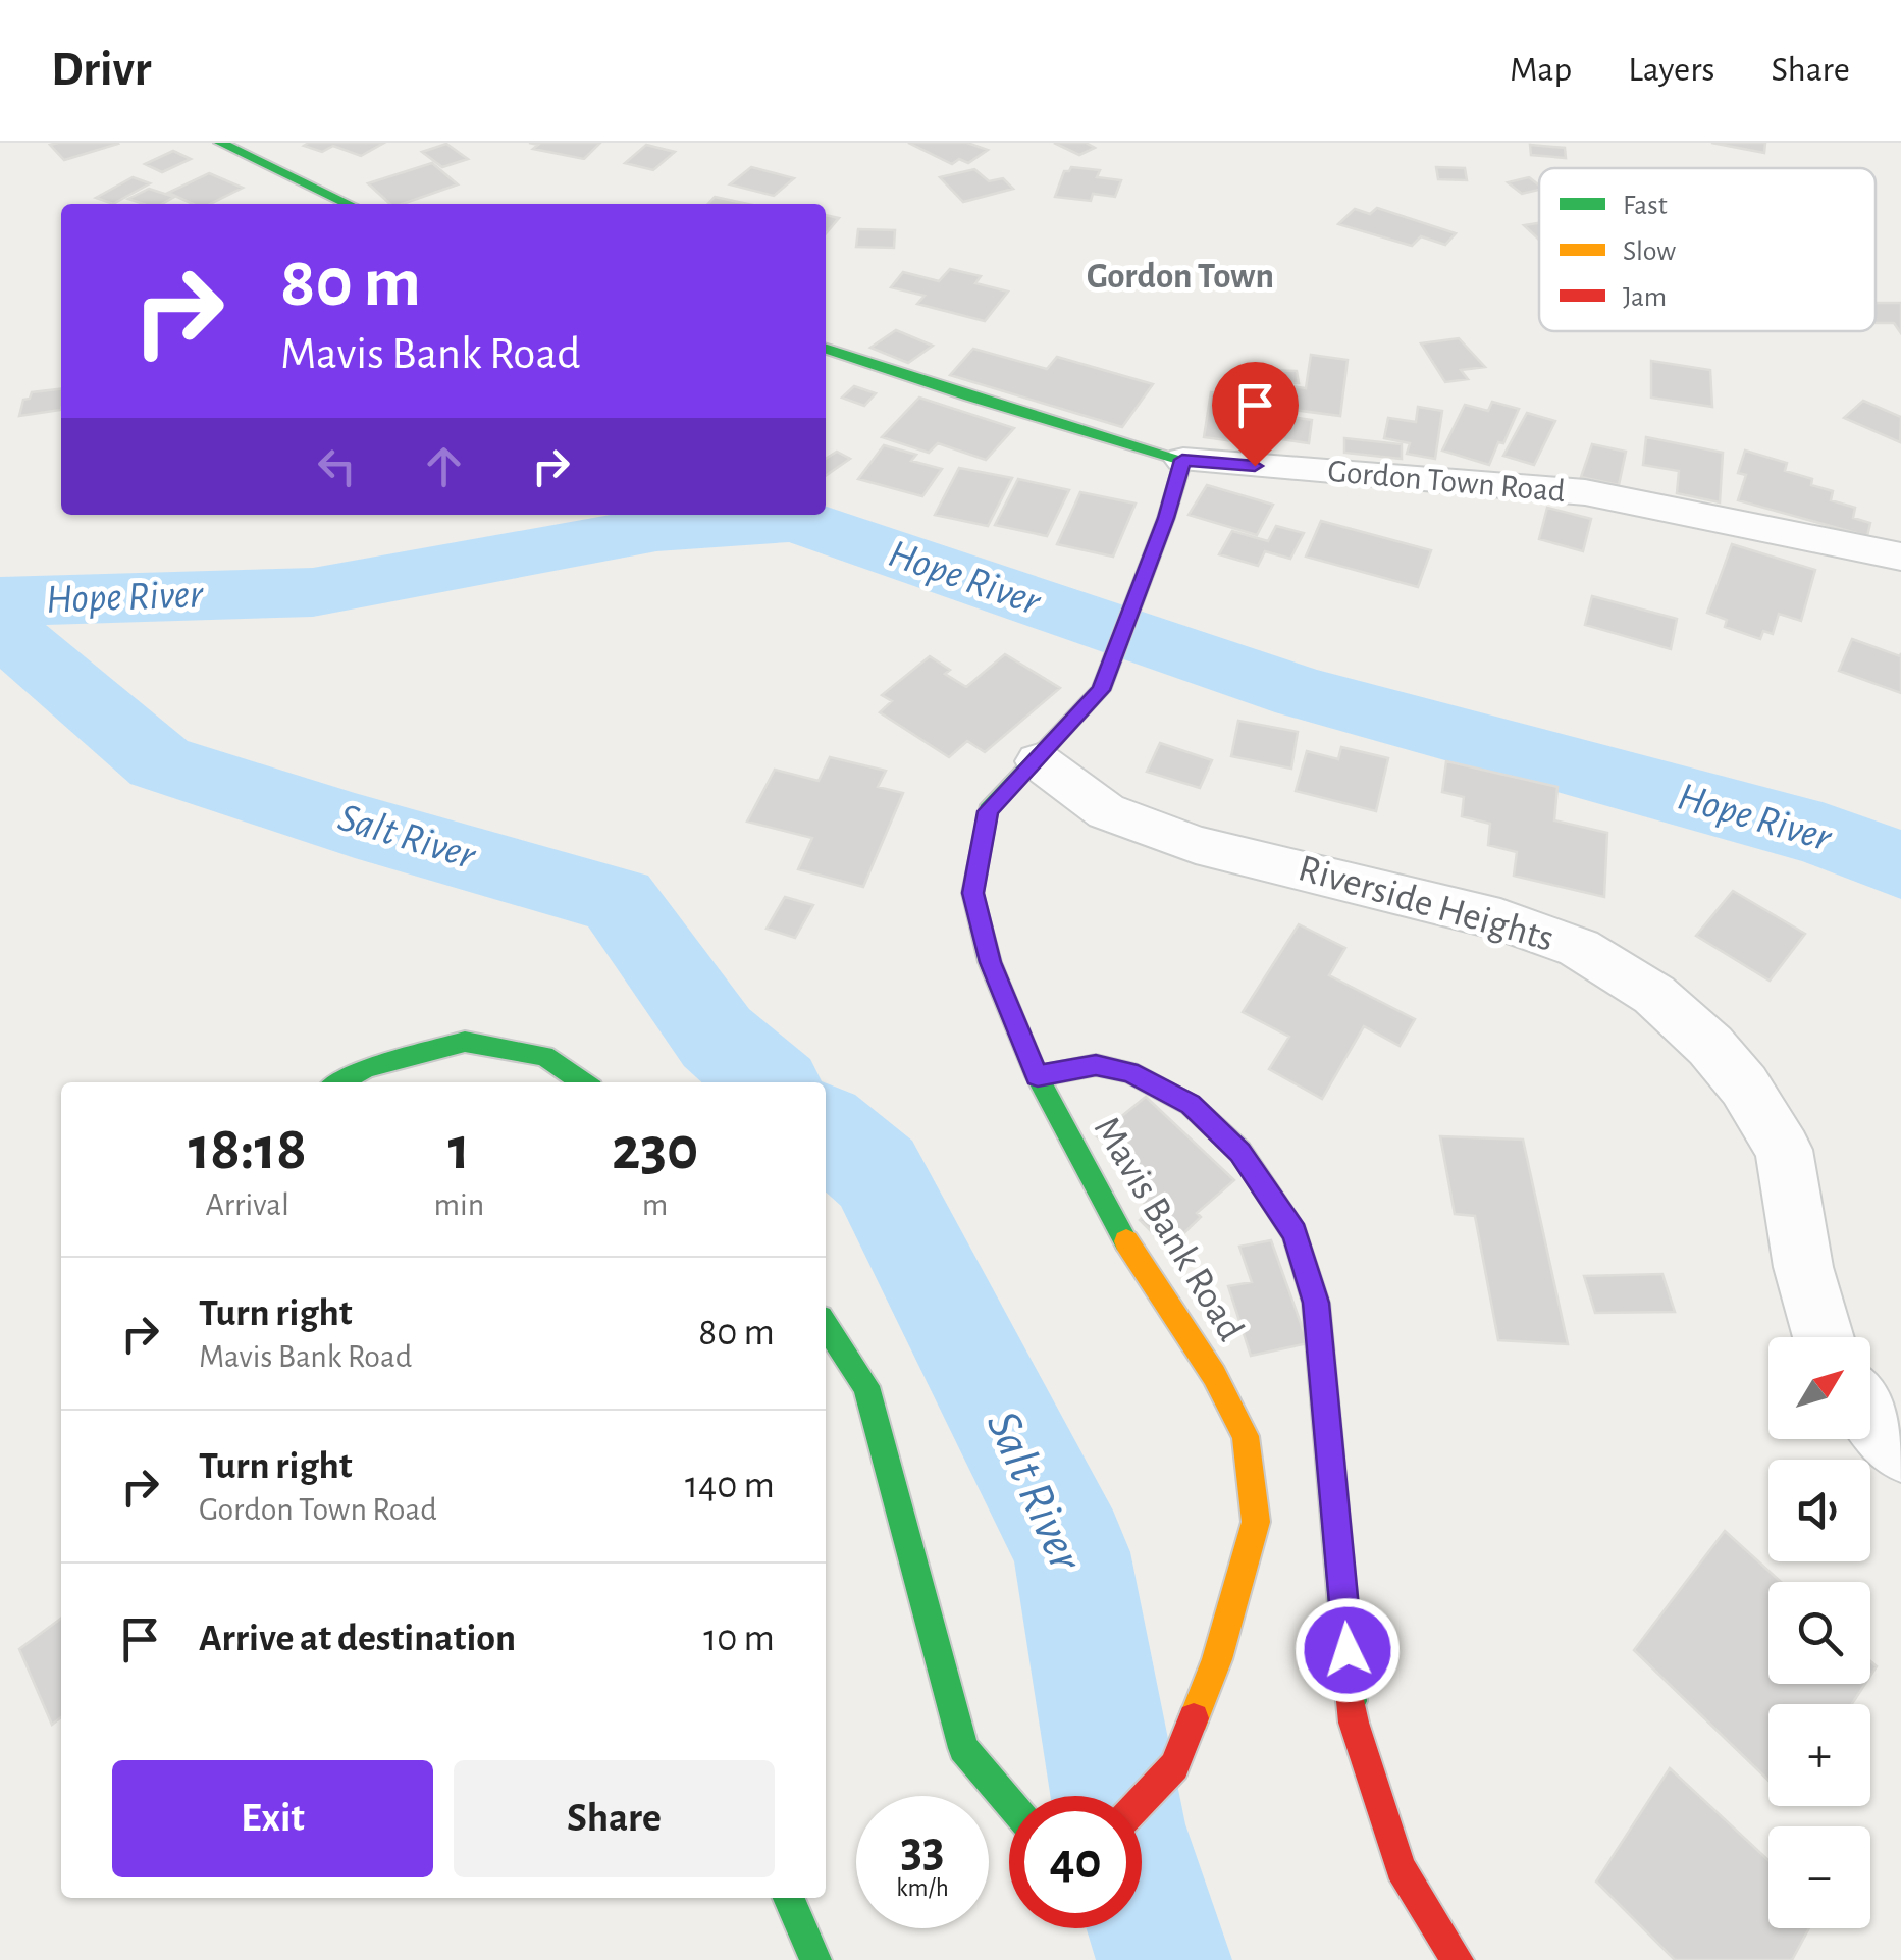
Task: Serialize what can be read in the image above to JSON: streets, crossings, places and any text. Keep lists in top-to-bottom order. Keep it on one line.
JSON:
{"streets":{"street":["Gordon Town Road","Riverside Heights","Mavis Bank Road"]},"crossings":[["Gordon Town Road","Mavis Bank Road"],["Riverside Heights","Mavis Bank Road"]],"districts":["Gordon Town"],"water":["Hope River","Salt River"],"legend":["Fast","Slow","Jam"],"north":"top right","page":{"header":"Drivr","nav":["Map","Layers","Share"],"turn":["80 m","Mavis Bank Road"],"eta":["18:18","Arrival","1","min","230","m"],"list":[{"name":"Turn right","note":"Mavis Bank Road","value":"80 m"},{"name":"Turn right","note":"Gordon Town Road","value":"140 m"},{"name":"Arrive at destination","value":"10 m"}],"map_buttons":["+","−"],"buttons":["Exit","Share"],"speed":"33 km/h","limit":"40"}}
